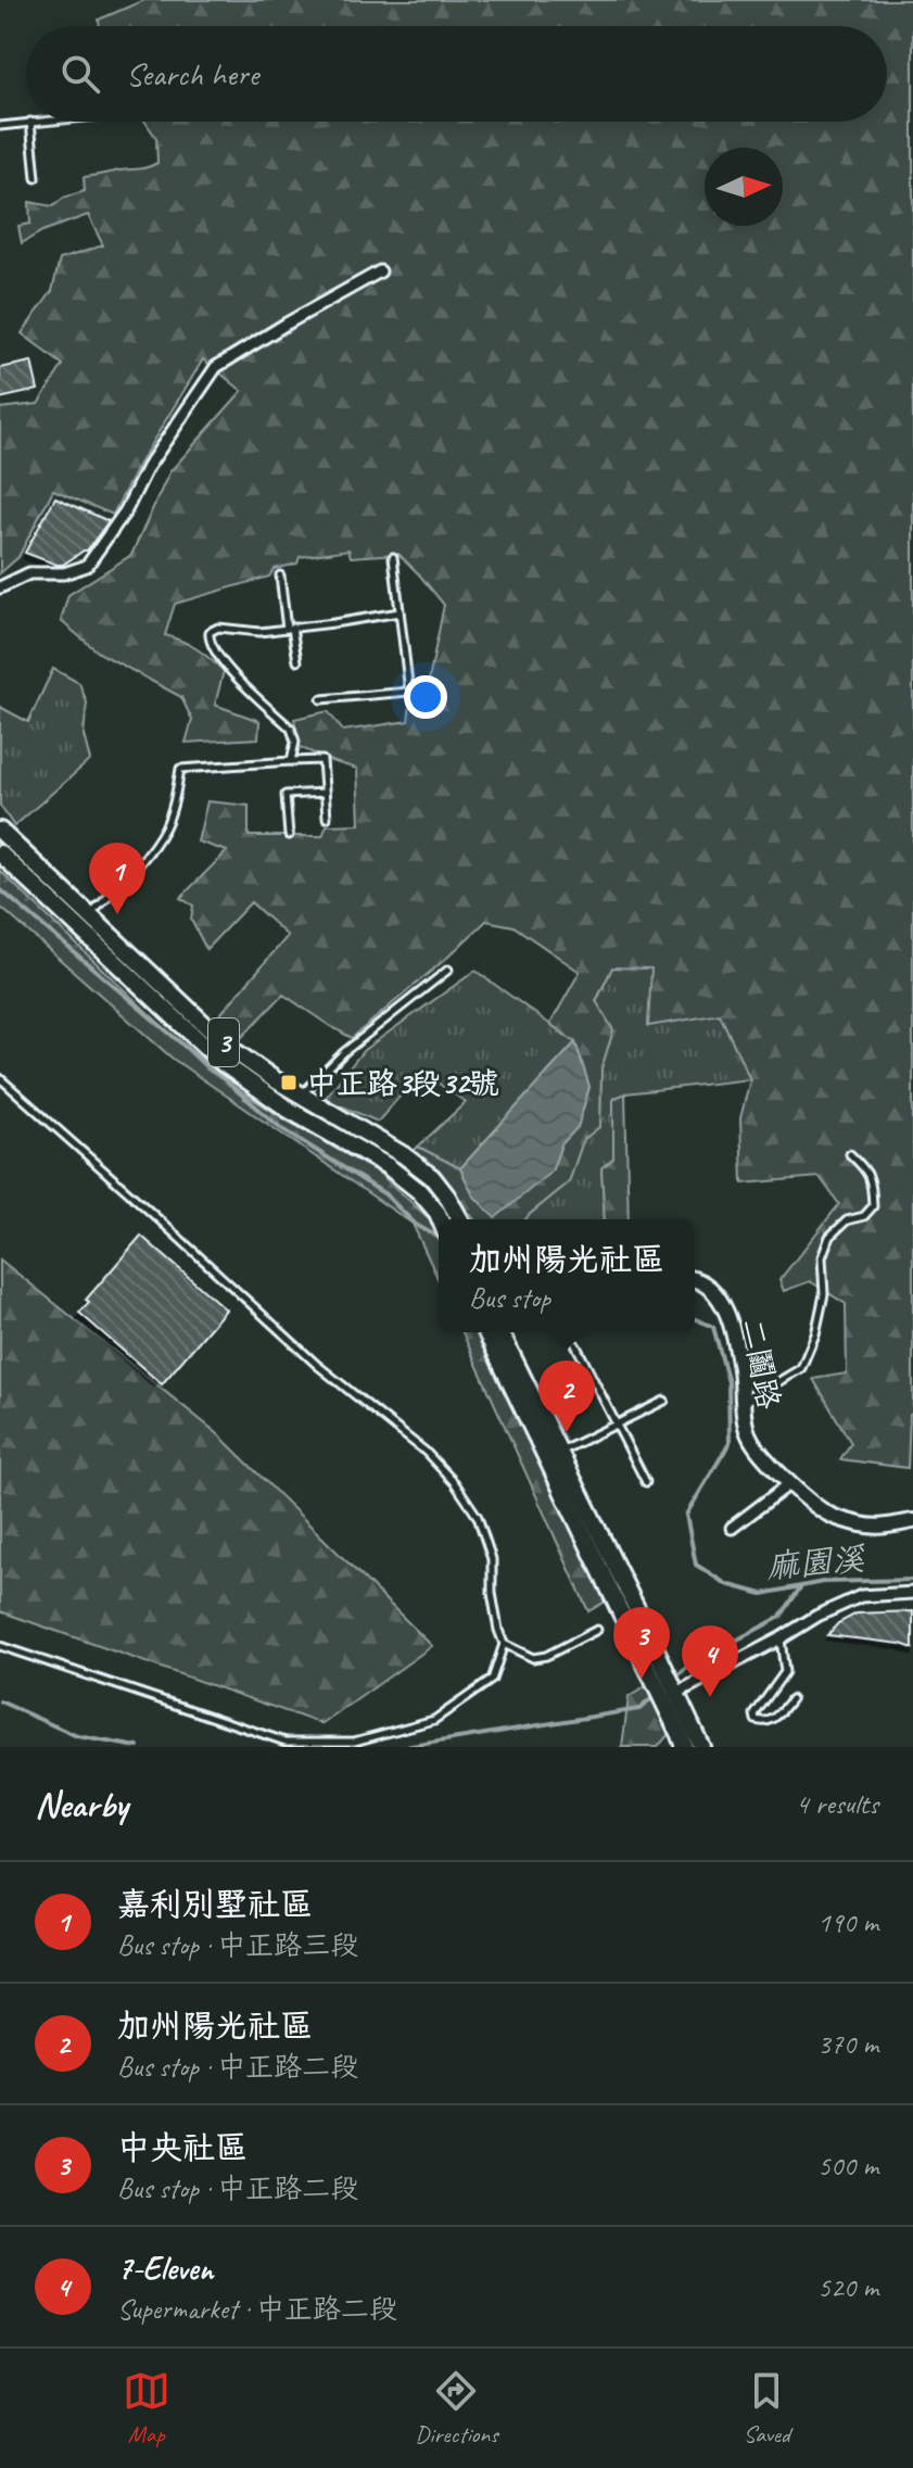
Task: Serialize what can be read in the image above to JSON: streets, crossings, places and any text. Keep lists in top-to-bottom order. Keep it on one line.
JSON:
{"streets":{"main road":["3"],"street":["二鬮路"]},"water":["麻園溪"],"places":{"transit":["中正路3段32號"]},"north":"right","page":{"search":"Search here","pins":["1","2","3","4"],"popup":["加州陽光社區","Bus stop"],"heading":["Nearby","4 results"],"list":[{"mark":"1","name":"嘉利別墅社區","note":"Bus stop · 中正路三段","value":"190 m"},{"mark":"2","name":"加州陽光社區","note":"Bus stop · 中正路二段","value":"370 m"},{"mark":"3","name":"中央社區","note":"Bus stop · 中正路二段","value":"500 m"},{"mark":"4","name":"7-Eleven","note":"Supermarket · 中正路二段","value":"520 m"}],"nav":["Map","Directions","Saved"]}}
